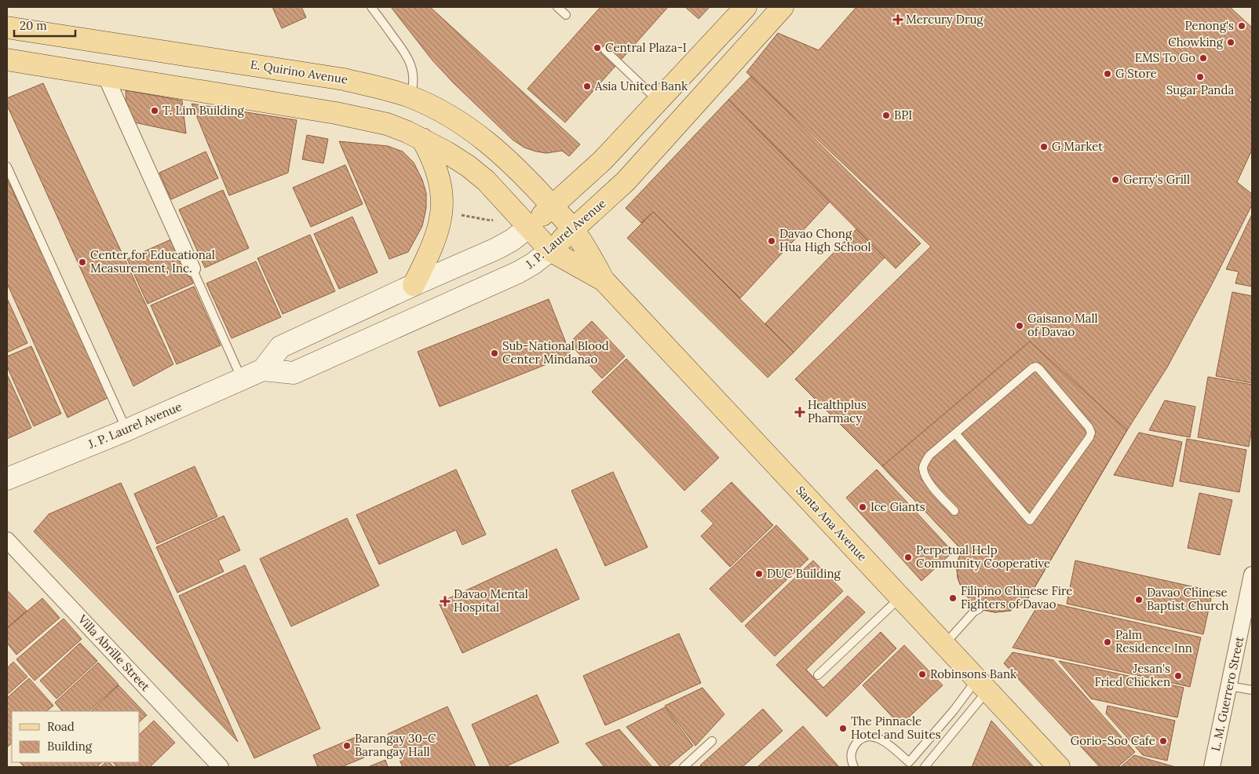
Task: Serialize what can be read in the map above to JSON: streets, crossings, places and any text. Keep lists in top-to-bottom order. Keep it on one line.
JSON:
{"streets":{"main road":["E. Quirino Avenue","J. P. Laurel Avenue","Santa Ana Avenue"],"street":["Villa Abrille Street","L. M. Guerrero Street"]},"crossings":[["E. Quirino Avenue","J. P. Laurel Avenue"],["E. Quirino Avenue","Santa Ana Avenue"],["J. P. Laurel Avenue","Santa Ana Avenue"]],"places":{"health":["Mercury Drug","Healthplus Pharmacy","Davao Mental Hospital"],"other":["Penong's","Chowking","Central Plaza-I","EMS To Go","G Store","Sugar Panda","Asia United Bank","T. Lim Building","BPI","G Market","Gerry's Grill","Davao Chong Hua High School","Center for Educational Measurement, Inc.","Gaisano Mall of Davao","Sub-National Blood Center Mindanao","Ice Giants","Perpetual Help Community Cooperative","DUC Building","Filipino Chinese Fire Fighters of Davao","Davao Chinese Baptist Church","Palm Residence Inn","Robinsons Bank","Jesan's Fried Chicken","The Pinnacle Hotel and Suites","Gorio-Soo Cafe","Barangay 30-C Barangay Hall"]},"legend":["Road","Building"],"scale_bar":"20 m"}
